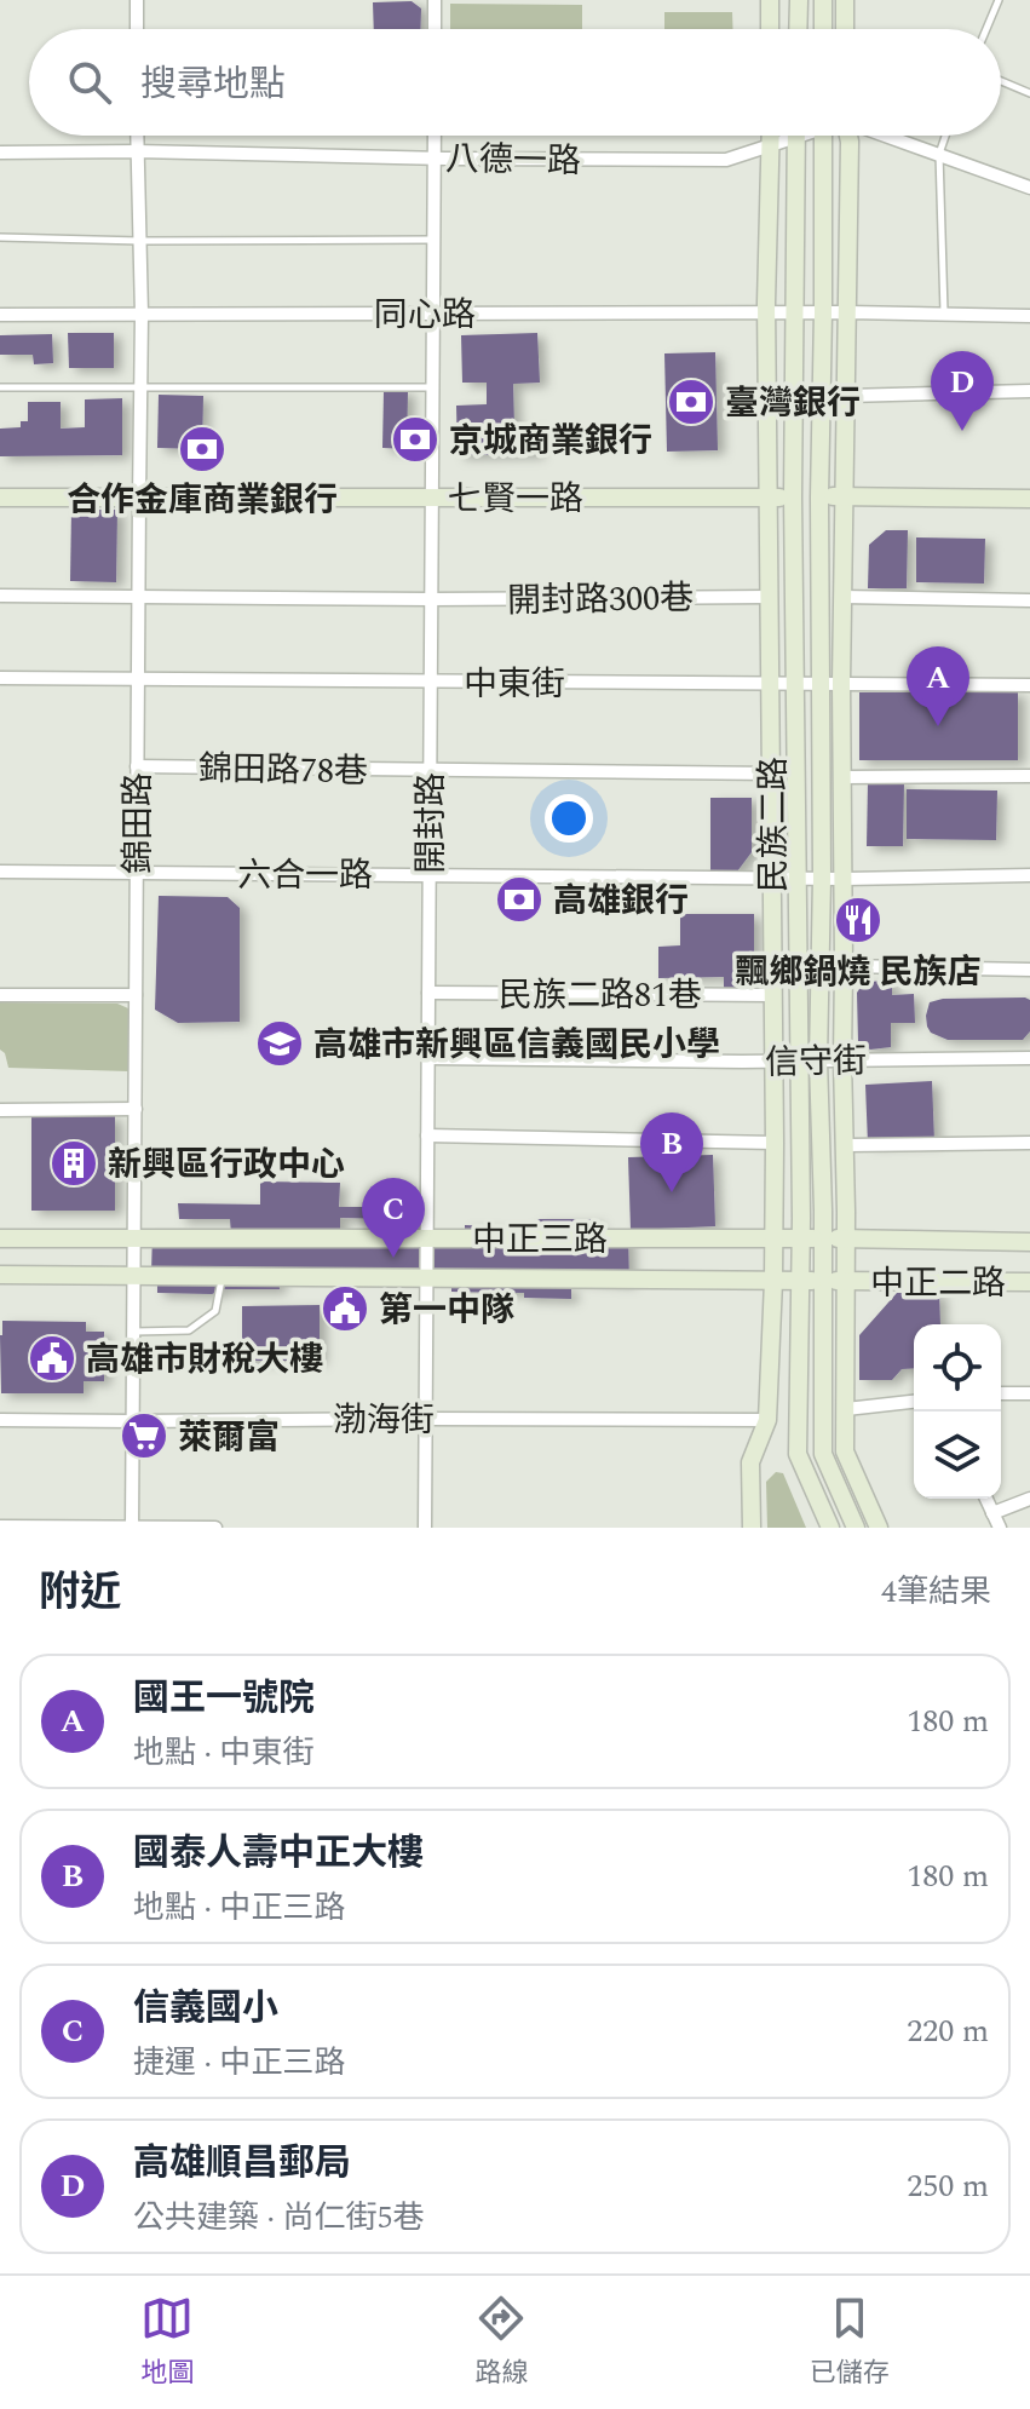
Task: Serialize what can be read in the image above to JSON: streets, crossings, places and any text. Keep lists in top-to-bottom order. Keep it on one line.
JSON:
{"streets":{"street":["八德一路","同心路","七賢一路","開封路300巷","中東街","錦田路78巷","錦田路","開封路","民族二路","六合一路","民族二路81巷","信守街","中正三路","中正二路","渤海街"]},"crossings":[["八德一路","錦田路"],["八德一路","開封路"],["八德一路","民族二路"],["同心路","錦田路"],["同心路","開封路"],["同心路","民族二路"],["七賢一路","錦田路"],["七賢一路","開封路"],["七賢一路","民族二路"],["開封路300巷","錦田路"],["開封路300巷","開封路"],["開封路300巷","民族二路"],["中東街","錦田路"],["中東街","開封路"],["中東街","民族二路"],["錦田路78巷","錦田路"],["錦田路78巷","開封路"],["錦田路78巷","民族二路"],["錦田路","六合一路"],["錦田路","中正三路"],["錦田路","渤海街"],["開封路","六合一路"],["開封路","民族二路81巷"],["開封路","信守街"],["開封路","中正三路"],["開封路","渤海街"],["民族二路","六合一路"],["民族二路","民族二路81巷"],["民族二路","信守街"],["民族二路","中正三路"],["民族二路","中正二路"],["民族二路","渤海街"],["中正三路","中正二路"]],"places":{"bank":["臺灣銀行","京城商業銀行","合作金庫商業銀行","高雄銀行"],"restaurant":["飄鄉鍋燒 民族店"],"school or university":["高雄市新興區信義國民小學"],"building":["新興區行政中心"],"public building":["第一中隊","高雄市財稅大樓"],"supermarket":["萊爾富"]},"page":{"search":"搜尋地點","pins":["D","A","B","C"],"heading":["附近","4筆結果"],"list":[{"mark":"A","name":"國王一號院","note":"地點 · 中東街","value":"180 m"},{"mark":"B","name":"國泰人壽中正大樓","note":"地點 · 中正三路","value":"180 m"},{"mark":"C","name":"信義國小","note":"捷運 · 中正三路","value":"220 m"},{"mark":"D","name":"高雄順昌郵局","note":"公共建築 · 尚仁街5巷","value":"250 m"}],"nav":["地圖","路線","已儲存"]}}
